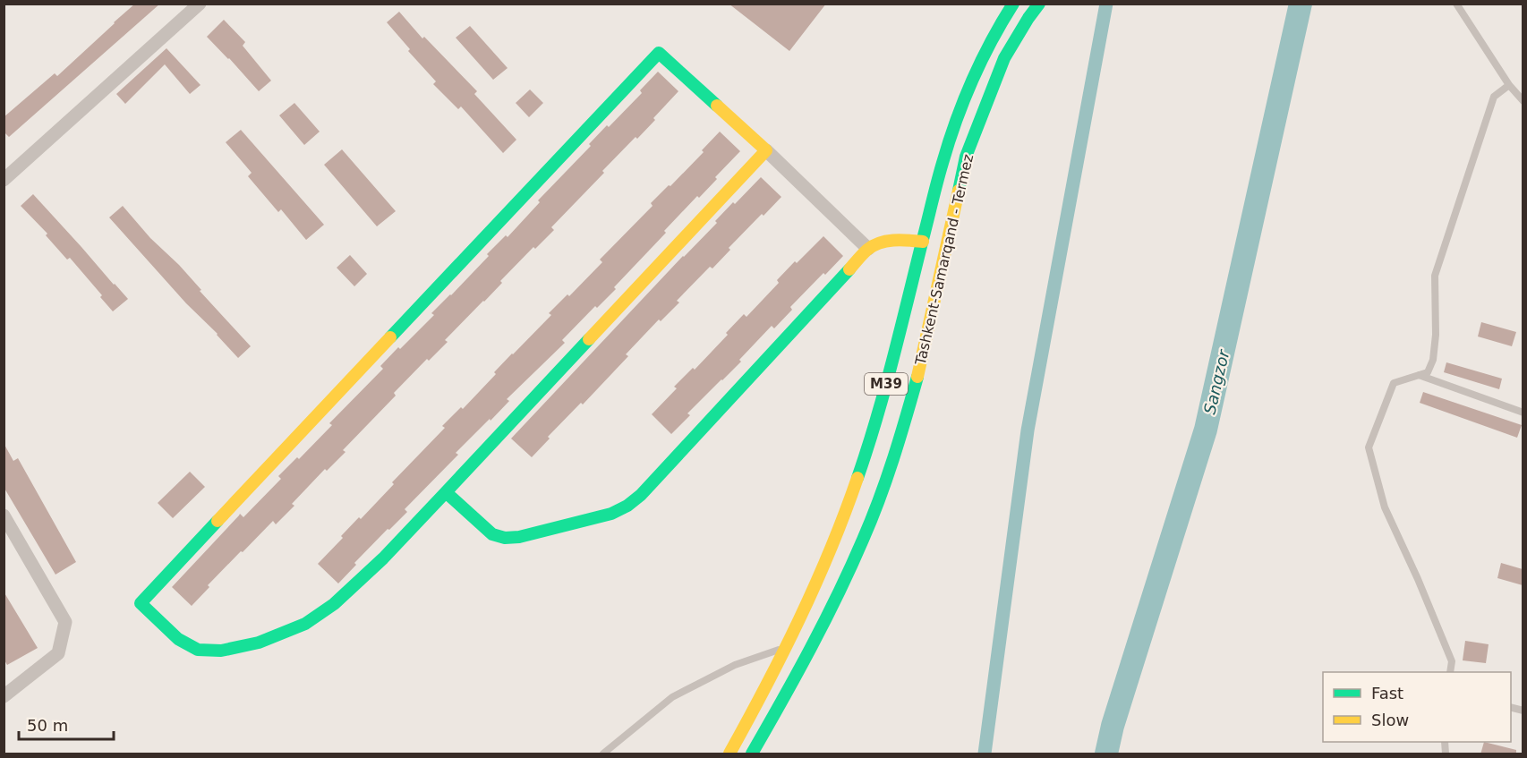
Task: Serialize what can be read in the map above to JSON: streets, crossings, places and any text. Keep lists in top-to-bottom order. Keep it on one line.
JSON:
{"streets":{"main road":["Tashkent-Samarqand - Termez","M39"]},"water":["Sangzor"],"legend":["Fast","Slow"],"scale_bar":"50 m"}
